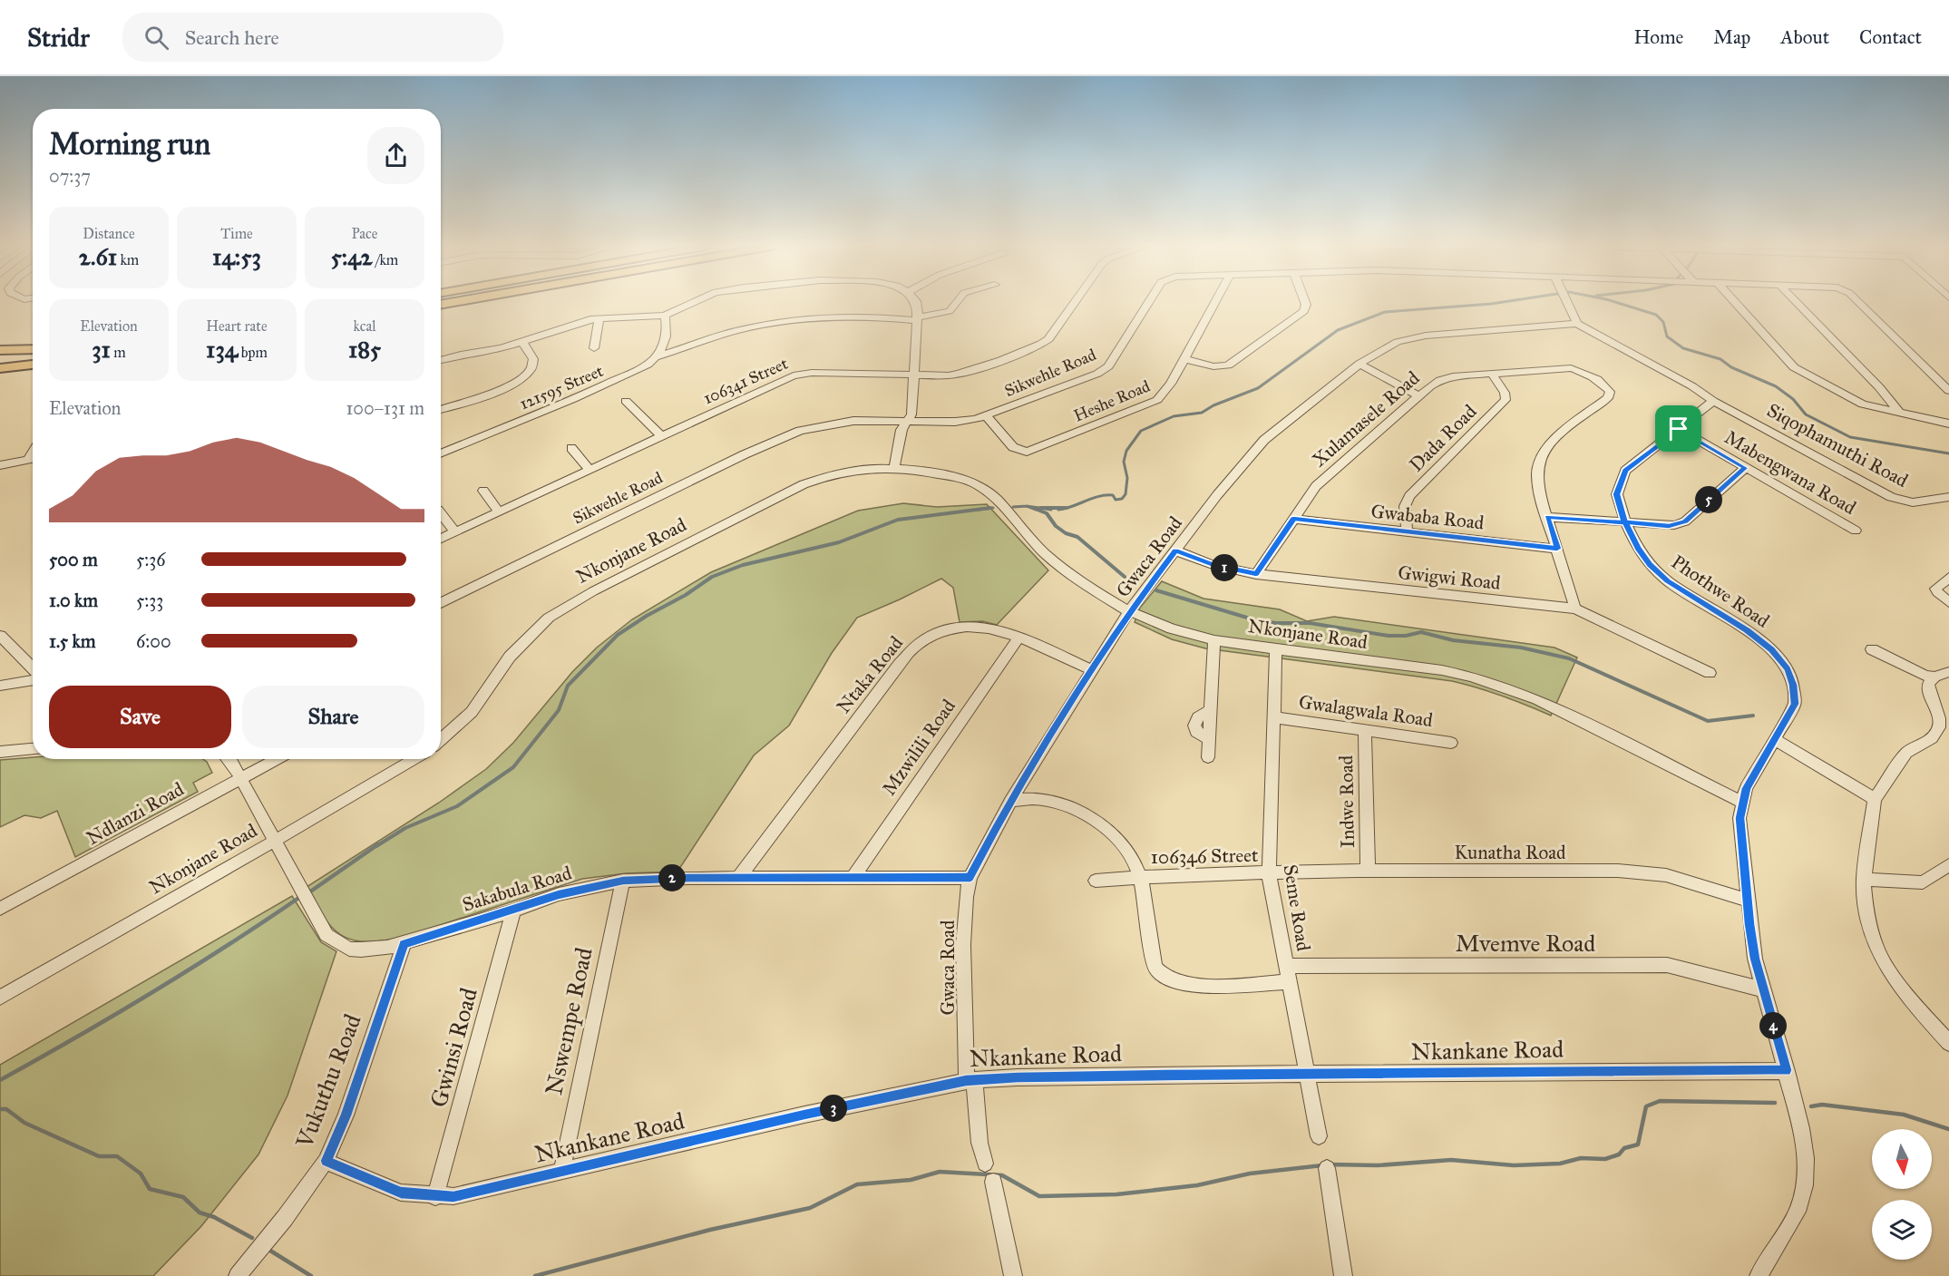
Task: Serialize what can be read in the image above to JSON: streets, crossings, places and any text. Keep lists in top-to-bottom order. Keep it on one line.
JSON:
{"streets":{"street":["Sikwehle Road","106341 Street","121595 Street","Heshe Road","Xulamasele Road","Dada Road","Siqophamuthi Road","Mabengwana Road","Gwababa Road","Nkonjane Road","Gwaca Road","Gwigwi Road","Phothwe Road","Ntaka Road","Gwalagwala Road","Mzwilili Road","Indwe Road","Ndlanzi Road","Kunatha Road","106346 Street","Sakabula Road","Seme Road","Mvemve Road","Nswempe Road","Gwinsi Road","Nkankane Road","Vukuthu Road"]},"crossings":[["Sikwehle Road","Heshe Road"],["Xulamasele Road","Dada Road"],["Xulamasele Road","Gwababa Road"],["Xulamasele Road","Gwigwi Road"],["Dada Road","Gwababa Road"],["Siqophamuthi Road","Phothwe Road"],["Mabengwana Road","Phothwe Road"],["Nkonjane Road","Gwaca Road"],["Nkonjane Road","Phothwe Road"],["Nkonjane Road","Sakabula Road"],["Nkonjane Road","Seme Road"],["Gwaca Road","Gwigwi Road"],["Gwaca Road","Ntaka Road"],["Gwaca Road","106346 Street"],["Gwaca Road","Sakabula Road"],["Gwaca Road","Nkankane Road"],["Phothwe Road","Kunatha Road"],["Phothwe Road","Mvemve Road"],["Phothwe Road","Nkankane Road"],["Ntaka Road","Mzwilili Road"],["Ntaka Road","Sakabula Road"],["Gwalagwala Road","Indwe Road"],["Gwalagwala Road","Seme Road"],["Mzwilili Road","Sakabula Road"],["Indwe Road","Kunatha Road"],["Ndlanzi Road","Sakabula Road"],["Kunatha Road","106346 Street"],["Kunatha Road","Seme Road"],["106346 Street","Seme Road"],["106346 Street","Mvemve Road"],["Sakabula Road","Nswempe Road"],["Sakabula Road","Gwinsi Road"],["Sakabula Road","Vukuthu Road"],["Seme Road","Mvemve Road"],["Seme Road","Nkankane Road"],["Nswempe Road","Nkankane Road"],["Gwinsi Road","Nkankane Road"],["Nkankane Road","Vukuthu Road"]],"north":"bottom","page":{"header":"Stridr","search":"Search here","nav":["Home","Map","About","Contact"],"heading":["Morning run","07:37"],"stats":[["Distance","2.61 km"],["Time","14:53"],["Pace","5:42 /km"],["Elevation","31 m"],["Heart rate","134 bpm"],["kcal","185"]],"chart":["Elevation","100–131 m"],"pins":["5","1","2","4","3"],"list":[{"name":"500 m","note":"5:36"},{"name":"1.0 km","note":"5:33"},{"name":"1.5 km","note":"6:00"}],"buttons":["Save","Share"]}}
